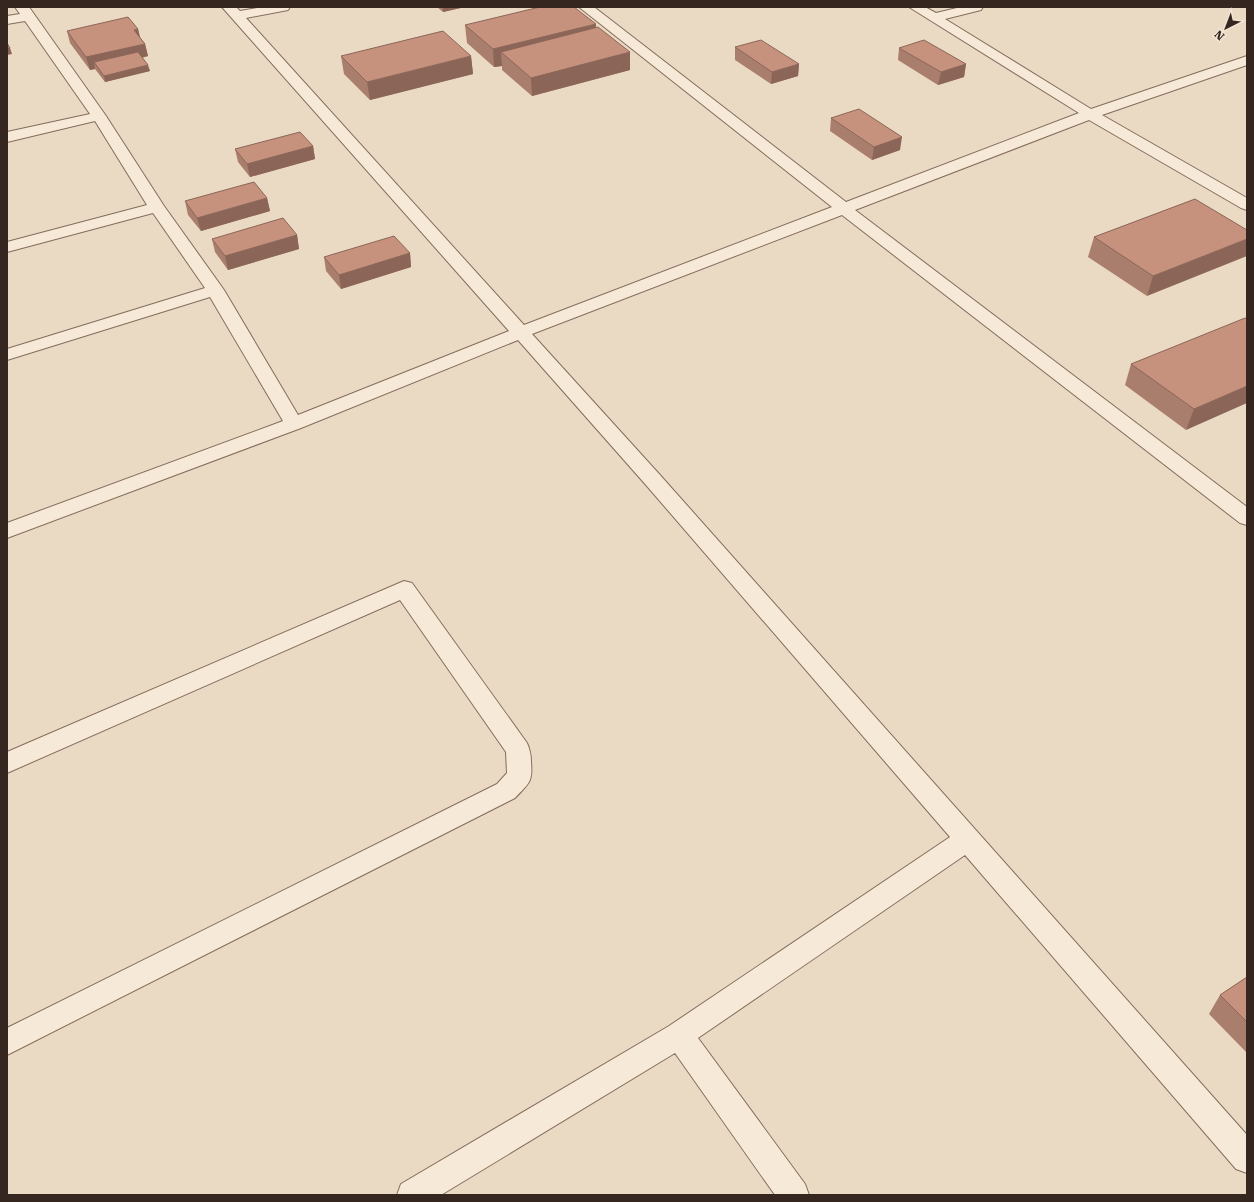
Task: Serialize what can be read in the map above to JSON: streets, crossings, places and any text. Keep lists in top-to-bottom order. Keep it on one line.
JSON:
{"north":"bottom left"}
